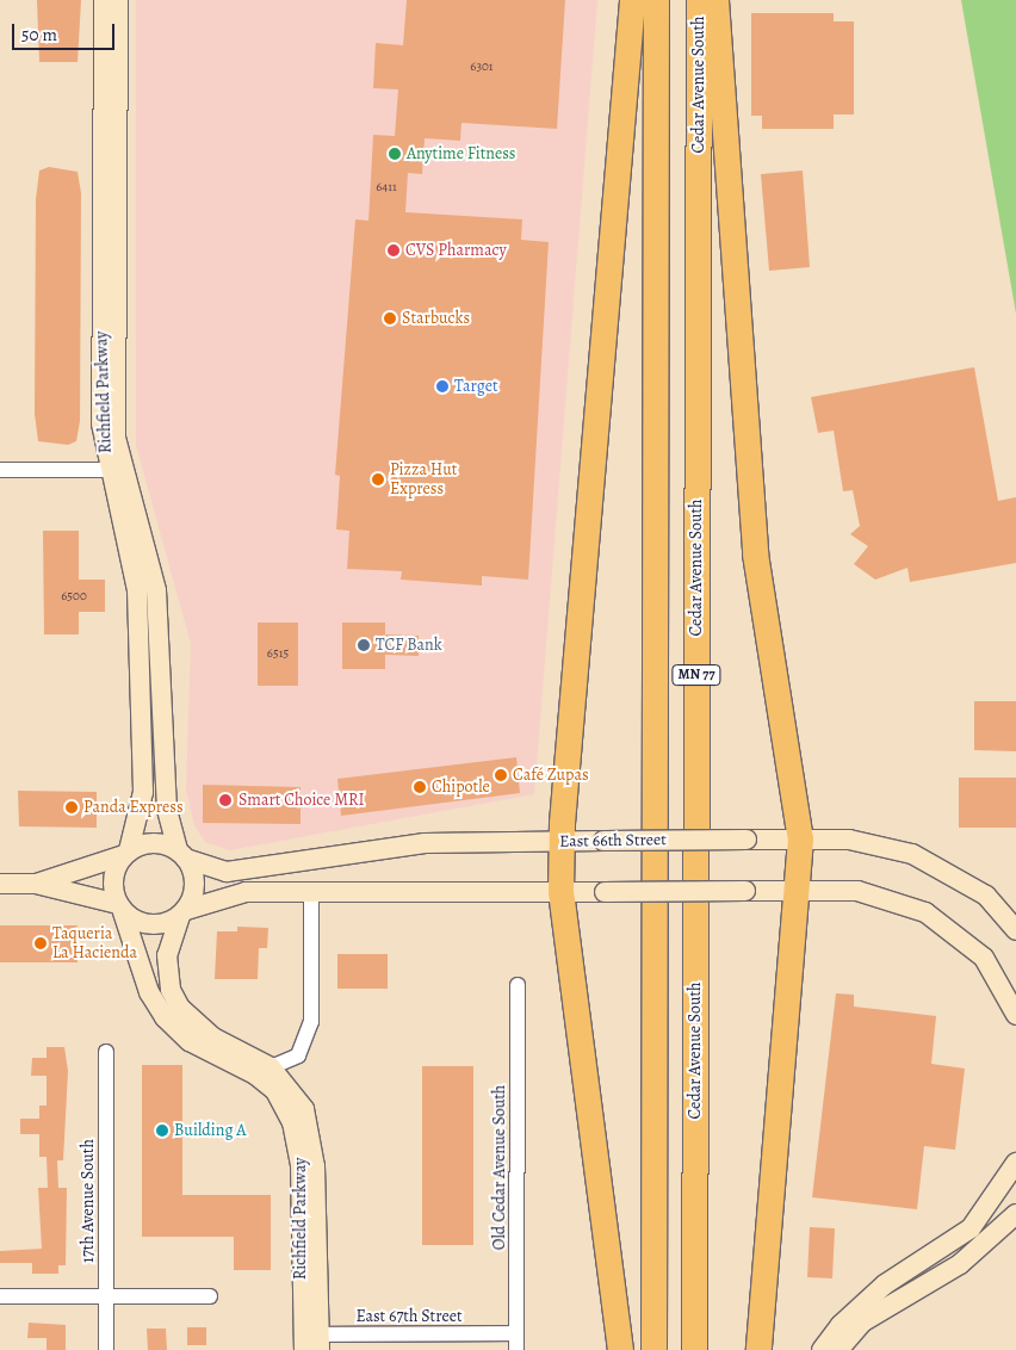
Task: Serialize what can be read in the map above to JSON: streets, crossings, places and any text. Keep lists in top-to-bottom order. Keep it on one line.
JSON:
{"streets":{"highway":["Cedar Avenue South","MN 77"],"street":["Richfield Parkway","East 66th Street","Old Cedar Avenue South","17th Avenue South","East 67th Street"]},"crossings":[["Richfield Parkway","East 66th Street"],["Richfield Parkway","East 67th Street"],["Old Cedar Avenue South","East 67th Street"]],"places":["Anytime Fitness","CVS Pharmacy","Starbucks","Target","Pizza Hut Express","TCF Bank","Café Zupas","Chipotle","Smart Choice MRI","Panda Express","Taqueria La Hacienda","Building A"],"house_numbers":["6301","6411","6500","6515"],"scale_bar":"50 m"}
